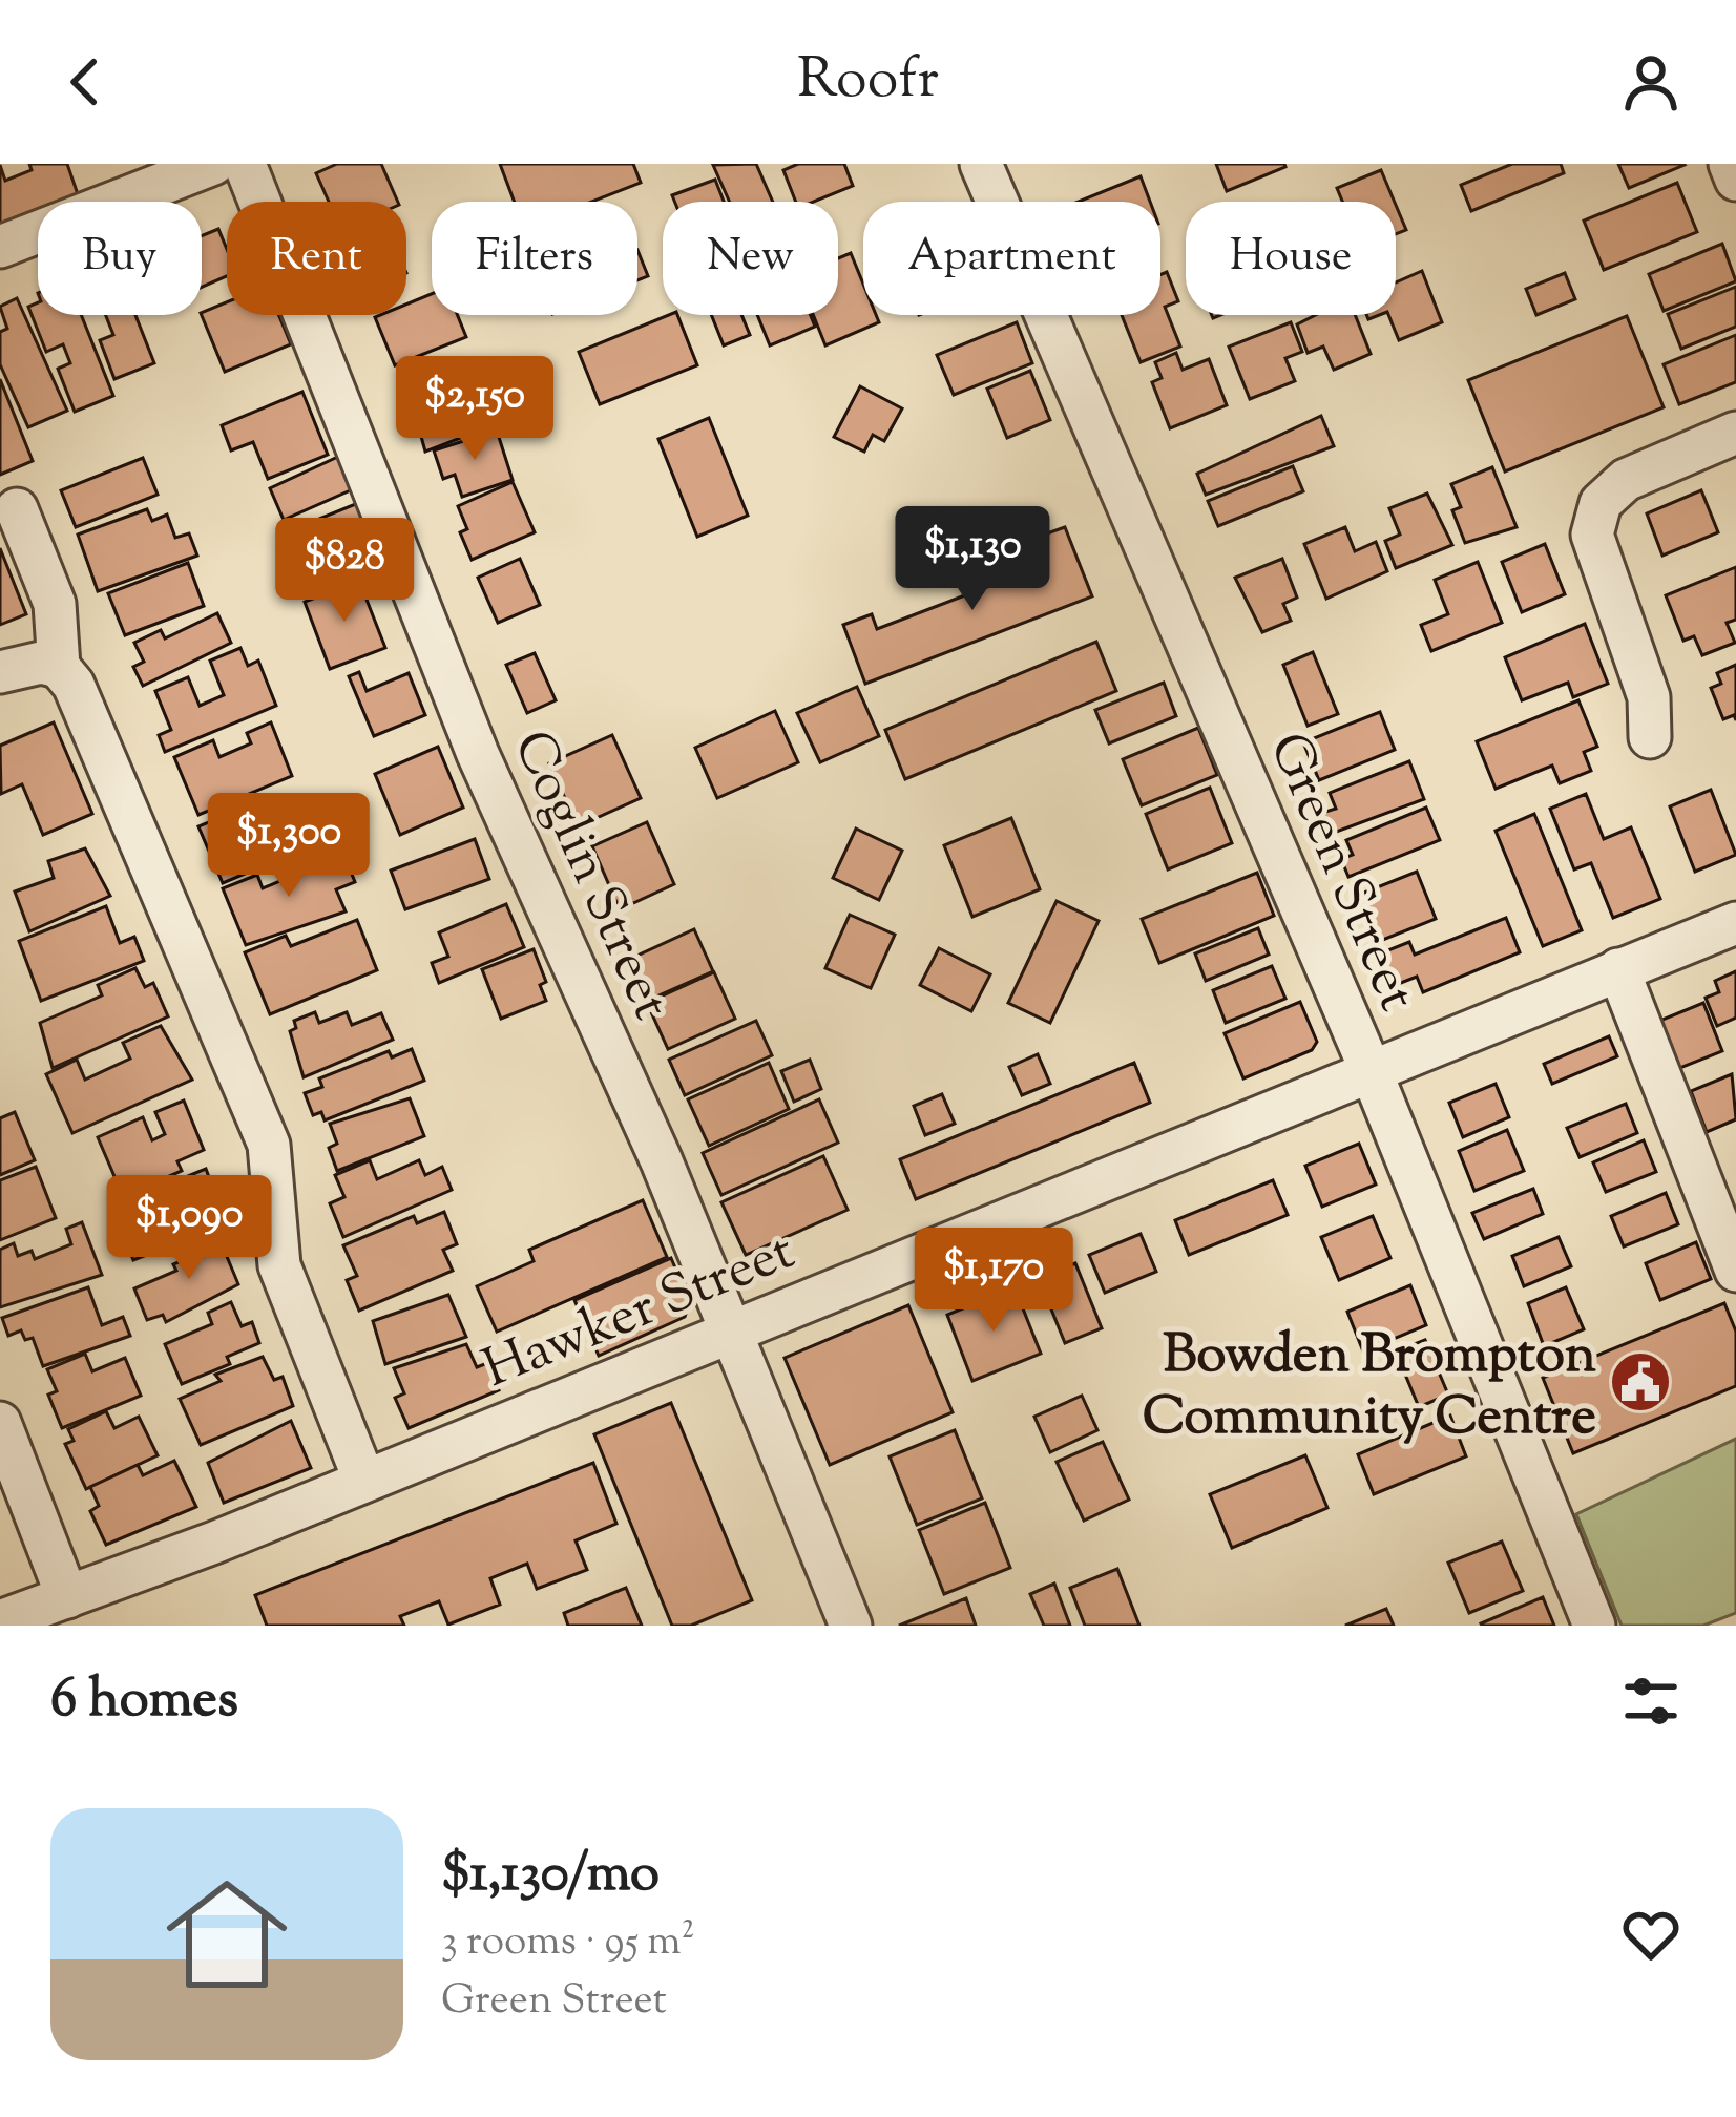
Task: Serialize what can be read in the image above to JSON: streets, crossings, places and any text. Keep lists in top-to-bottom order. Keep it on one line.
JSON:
{"streets":{"street":["Green Street","Coglin Street","Hawker Street"]},"crossings":[["Green Street","Hawker Street"],["Coglin Street","Hawker Street"]],"places":{"public building":["Bowden Brompton Community Centre"]},"page":{"header":"Roofr","chip":["Buy","Rent","Filters","New","Apartment","House"],"price":["$2,150","$1,130","$828","$1,300","$1,090","$1,170"],"heading":"6 homes","list":[{"name":"$1,130/mo","note":"3 rooms · 95 m² · Green Street"}]}}
